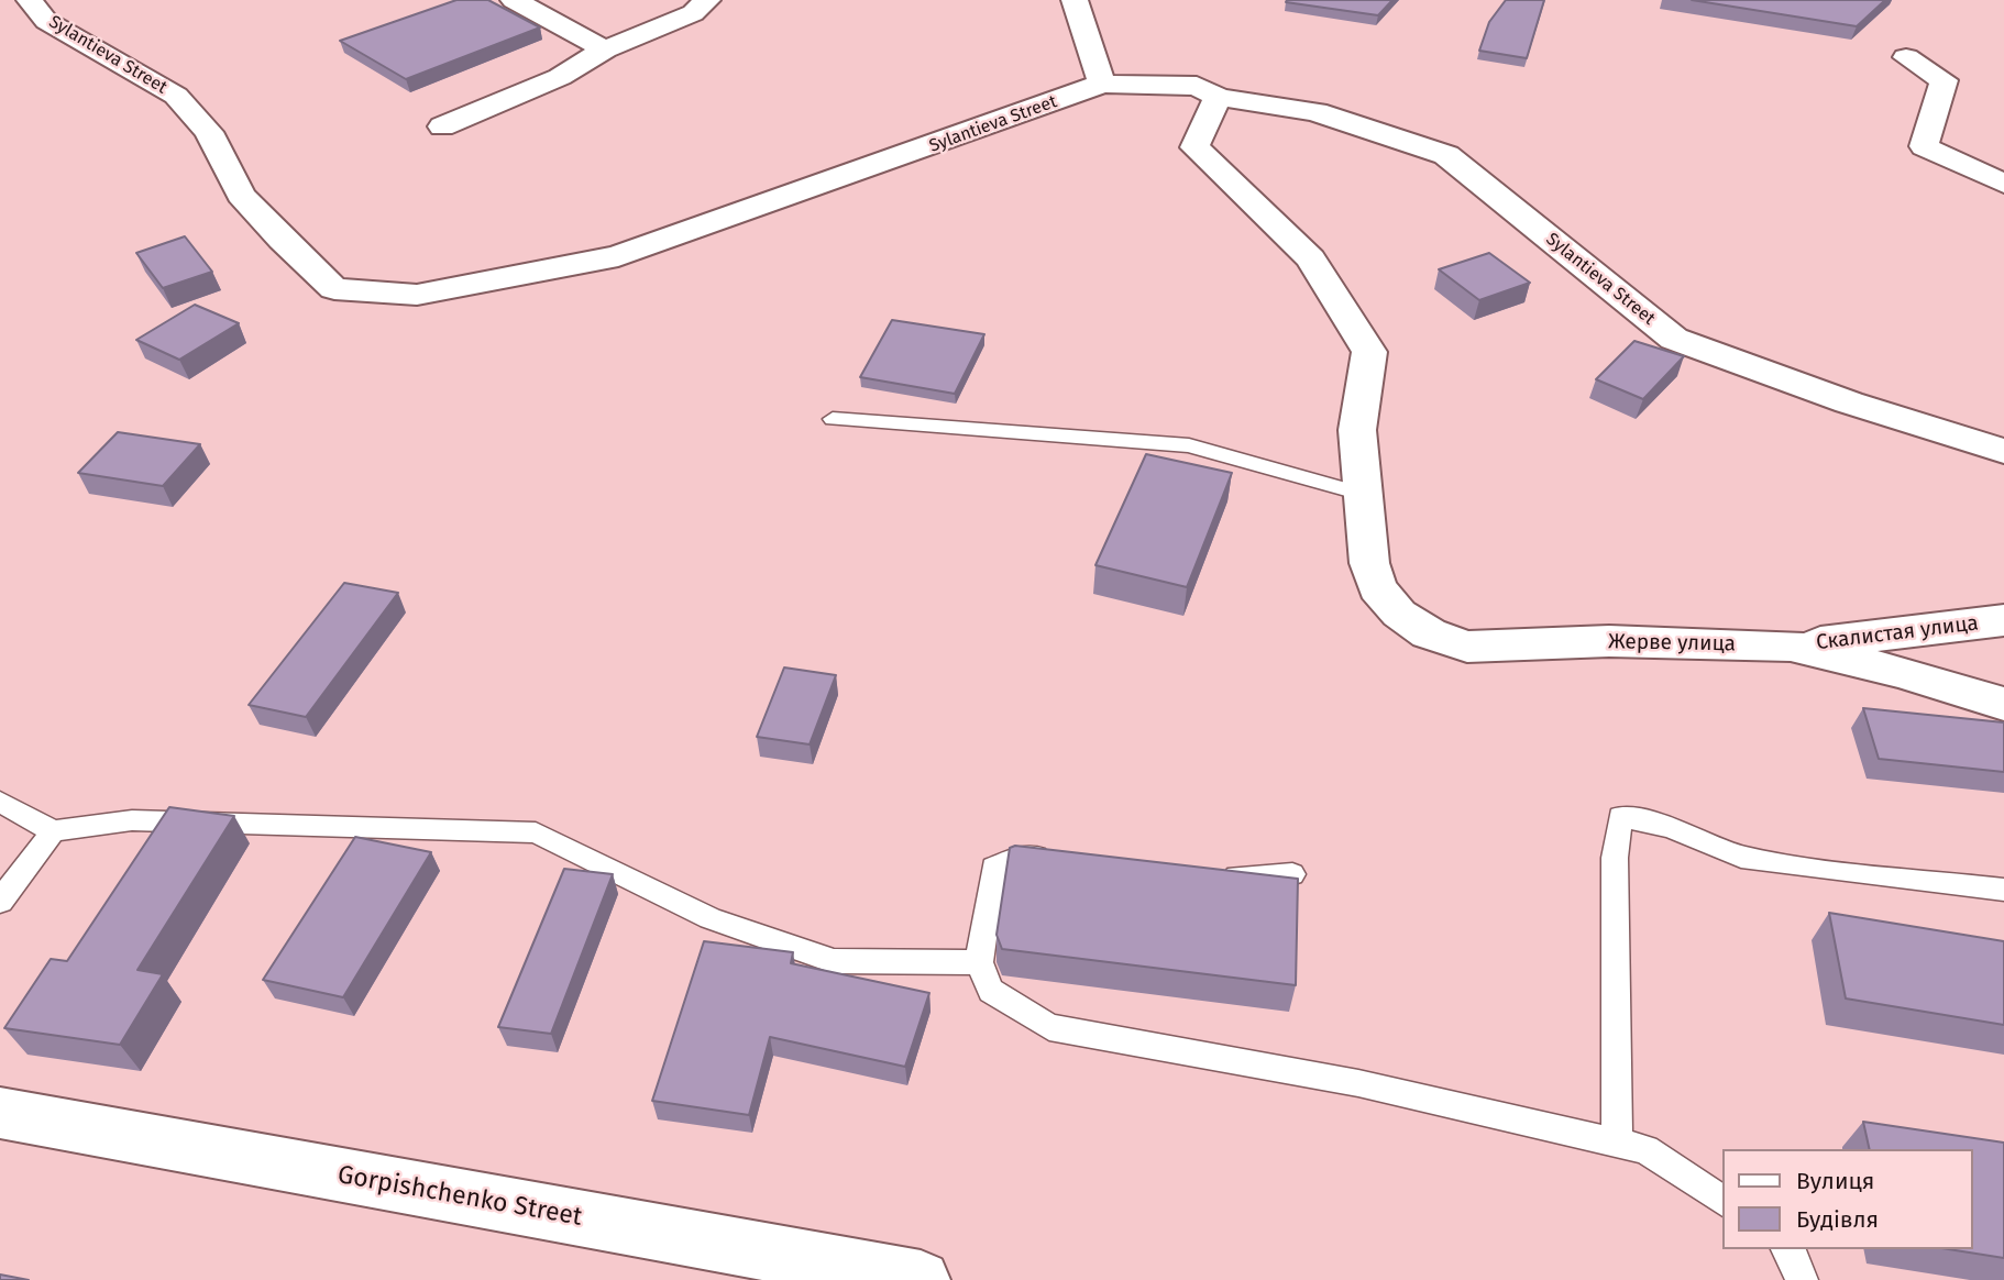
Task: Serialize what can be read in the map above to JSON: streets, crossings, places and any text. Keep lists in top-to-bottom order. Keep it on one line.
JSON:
{"streets":{"street":["Sylantieva Street","Скалистая улица","Жерве улица","Gorpishchenko Street"]},"crossings":[["Sylantieva Street","Жерве улица"],["Скалистая улица","Жерве улица"]],"legend":["Вулиця","Будівля"]}
